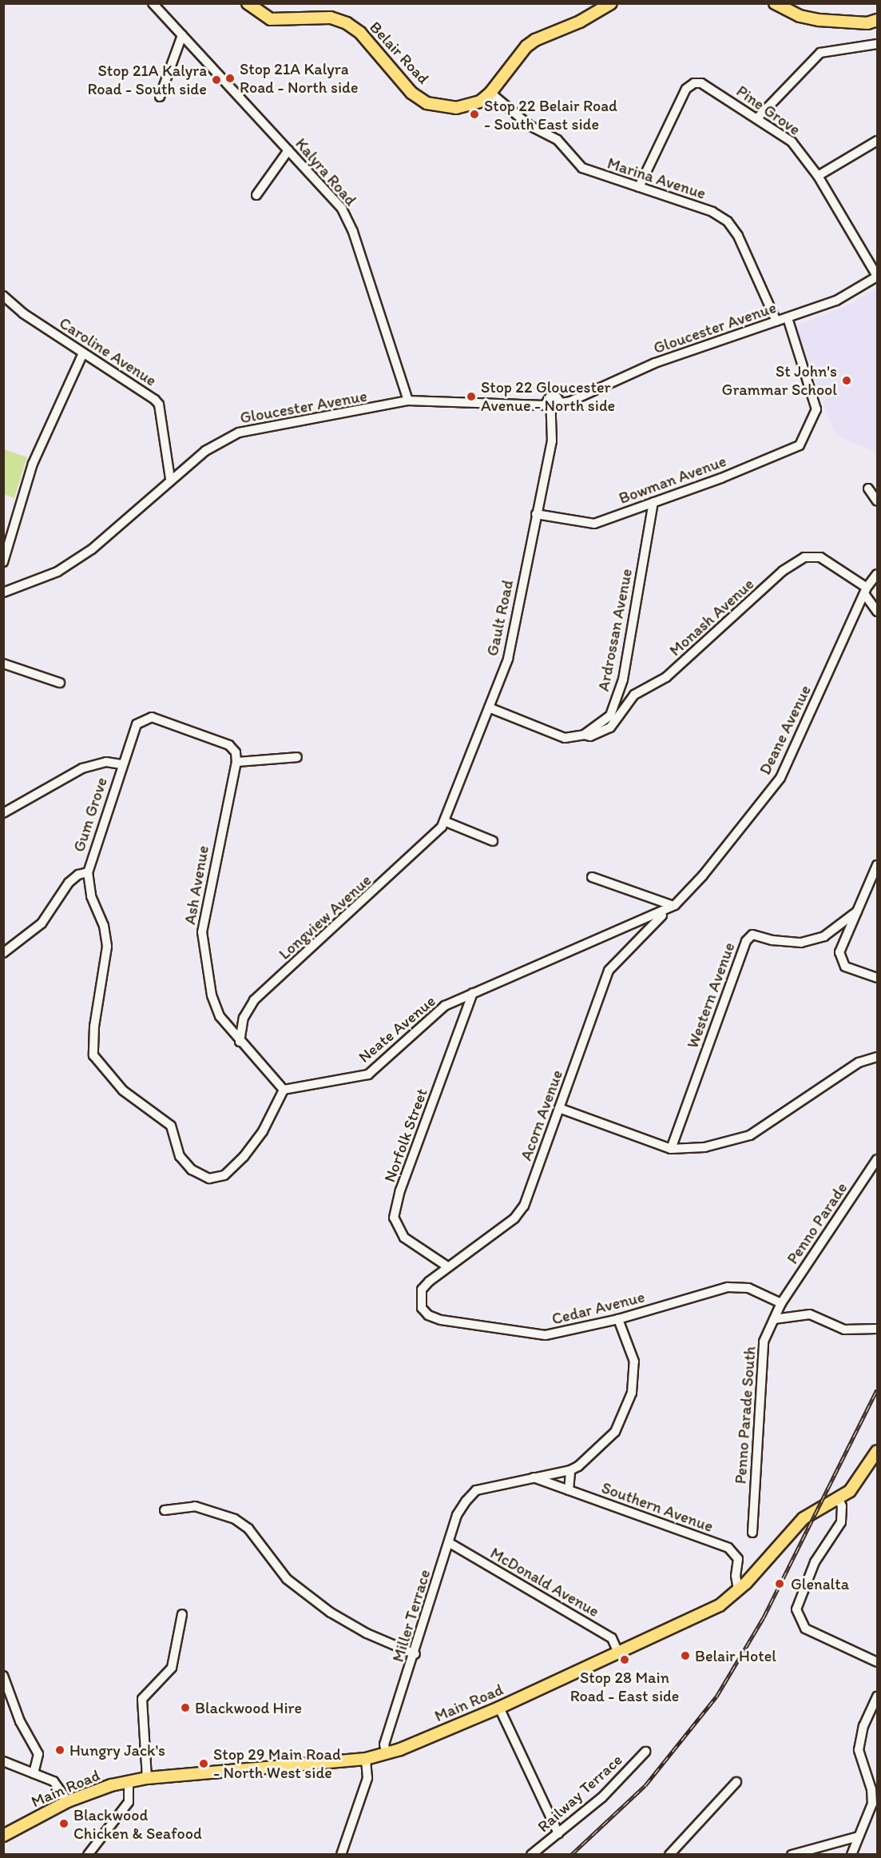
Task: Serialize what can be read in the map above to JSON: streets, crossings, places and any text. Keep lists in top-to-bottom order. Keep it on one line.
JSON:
{"streets":{"main road":["Belair Road","Main Road"],"street":["Pine Grove","Kalyra Road","Marina Avenue","Gloucester Avenue","Caroline Avenue","Bowman Avenue","Monash Avenue","Gault Road","Ardrossan Avenue","Deane Avenue","Gum Grove","Ash Avenue","Longview Avenue","Western Avenue","Neate Avenue","Acorn Avenue","Norfolk Street","Penno Parade","Cedar Avenue","Penno Parade South","Southern Avenue","McDonald Avenue","Miller Terrace","Railway Terrace"]},"crossings":[["Belair Road","Marina Avenue"],["Pine Grove","Marina Avenue"],["Pine Grove","Gloucester Avenue"],["Kalyra Road","Gloucester Avenue"],["Marina Avenue","Gloucester Avenue"],["Gloucester Avenue","Caroline Avenue"],["Gloucester Avenue","Bowman Avenue"],["Gloucester Avenue","Gault Road"],["Bowman Avenue","Gault Road"],["Bowman Avenue","Ardrossan Avenue"],["Monash Avenue","Ardrossan Avenue"],["Monash Avenue","Deane Avenue"],["Gault Road","Longview Avenue"],["Deane Avenue","Neate Avenue"],["Deane Avenue","Acorn Avenue"],["Gum Grove","Ash Avenue"],["Ash Avenue","Longview Avenue"],["Ash Avenue","Neate Avenue"],["Neate Avenue","Acorn Avenue"],["Neate Avenue","Norfolk Street"],["Acorn Avenue","Norfolk Street"],["Acorn Avenue","Cedar Avenue"],["Penno Parade","Cedar Avenue"],["Penno Parade","Penno Parade South"],["Cedar Avenue","Penno Parade South"],["Southern Avenue","Miller Terrace"],["Southern Avenue","Main Road"],["McDonald Avenue","Miller Terrace"],["McDonald Avenue","Main Road"],["Miller Terrace","Main Road"]],"places":["Stop 21A Kalyra Road - North side","Stop 21A Kalyra Road - South side","Stop 22 Belair Road - South East side","St John's Grammar School","Stop 22 Gloucester Avenue - North side","Glenalta","Belair Hotel","Stop 28 Main Road - East side","Blackwood Hire","Hungry Jack's","Stop 29 Main Road - North West side","Blackwood Chicken & Seafood"]}
